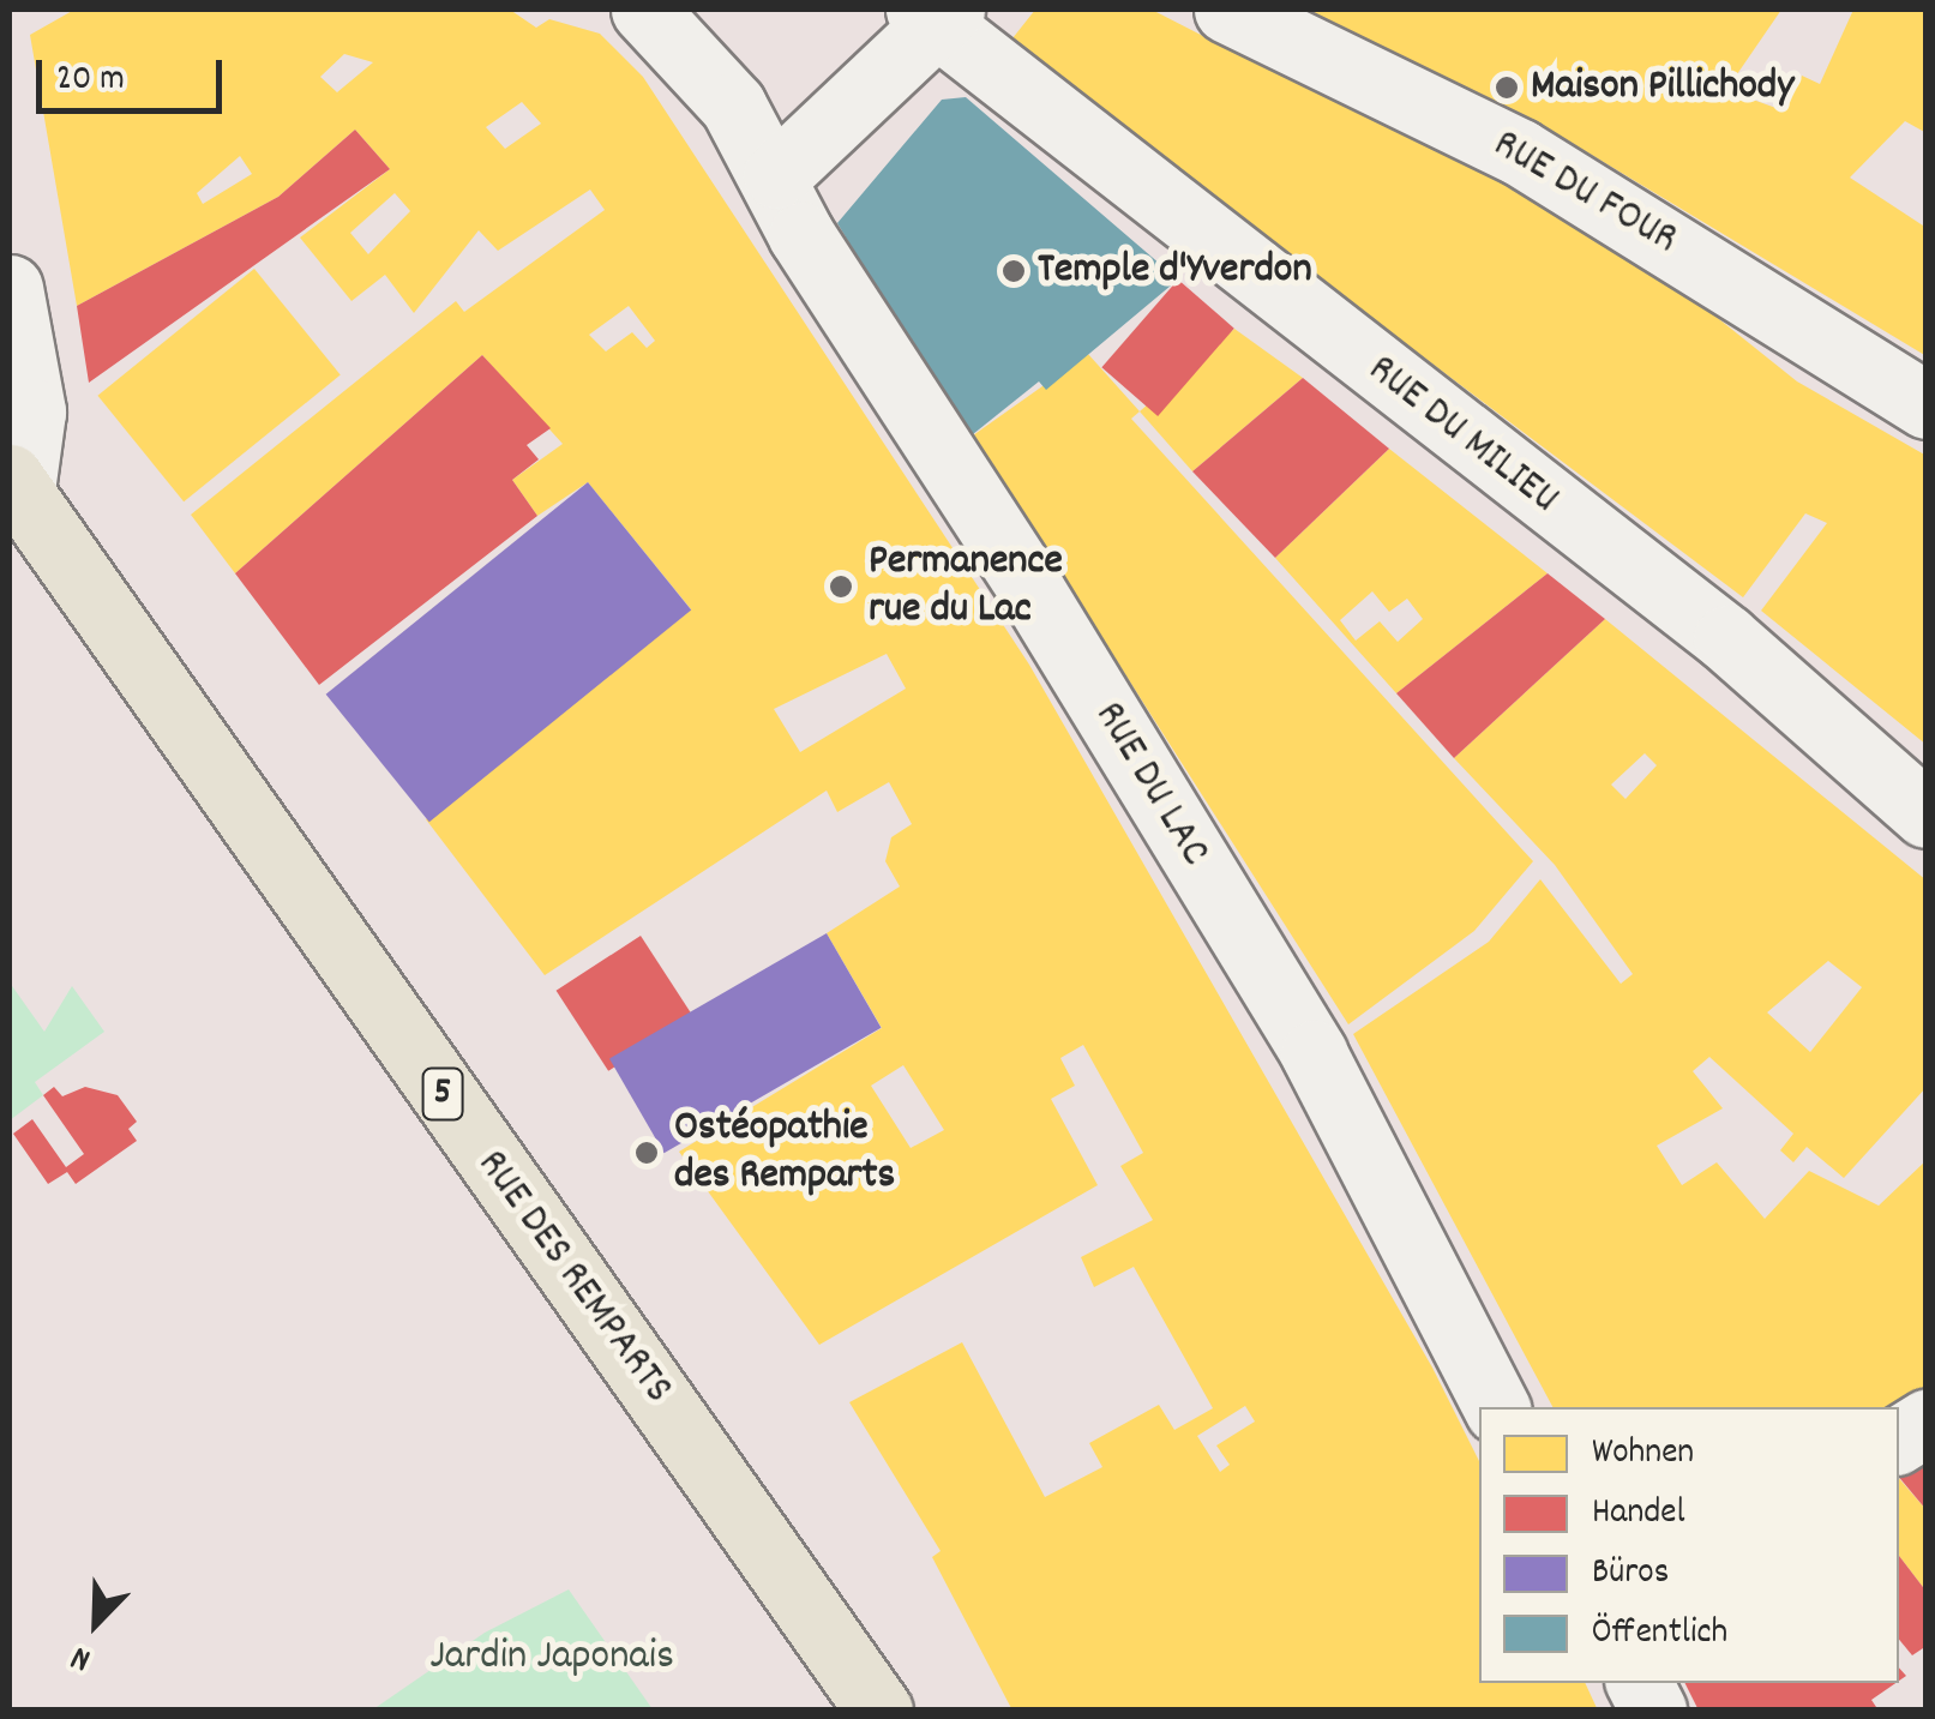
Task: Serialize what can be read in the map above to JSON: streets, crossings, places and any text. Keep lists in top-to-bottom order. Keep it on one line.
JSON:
{"streets":{"main road":["5","RUE DES REMPARTS"],"street":["RUE DU FOUR","RUE DU MILIEU","RUE DU LAC"]},"parks":["Jardin Japonais"],"places":["Maison Pillichody","Temple d'Yverdon","Permanence rue du Lac","Ostéopathie des Remparts"],"legend":["Wohnen","Handel","Büros","Öffentlich"],"scale_bar":"20 m","north":"bottom left"}
